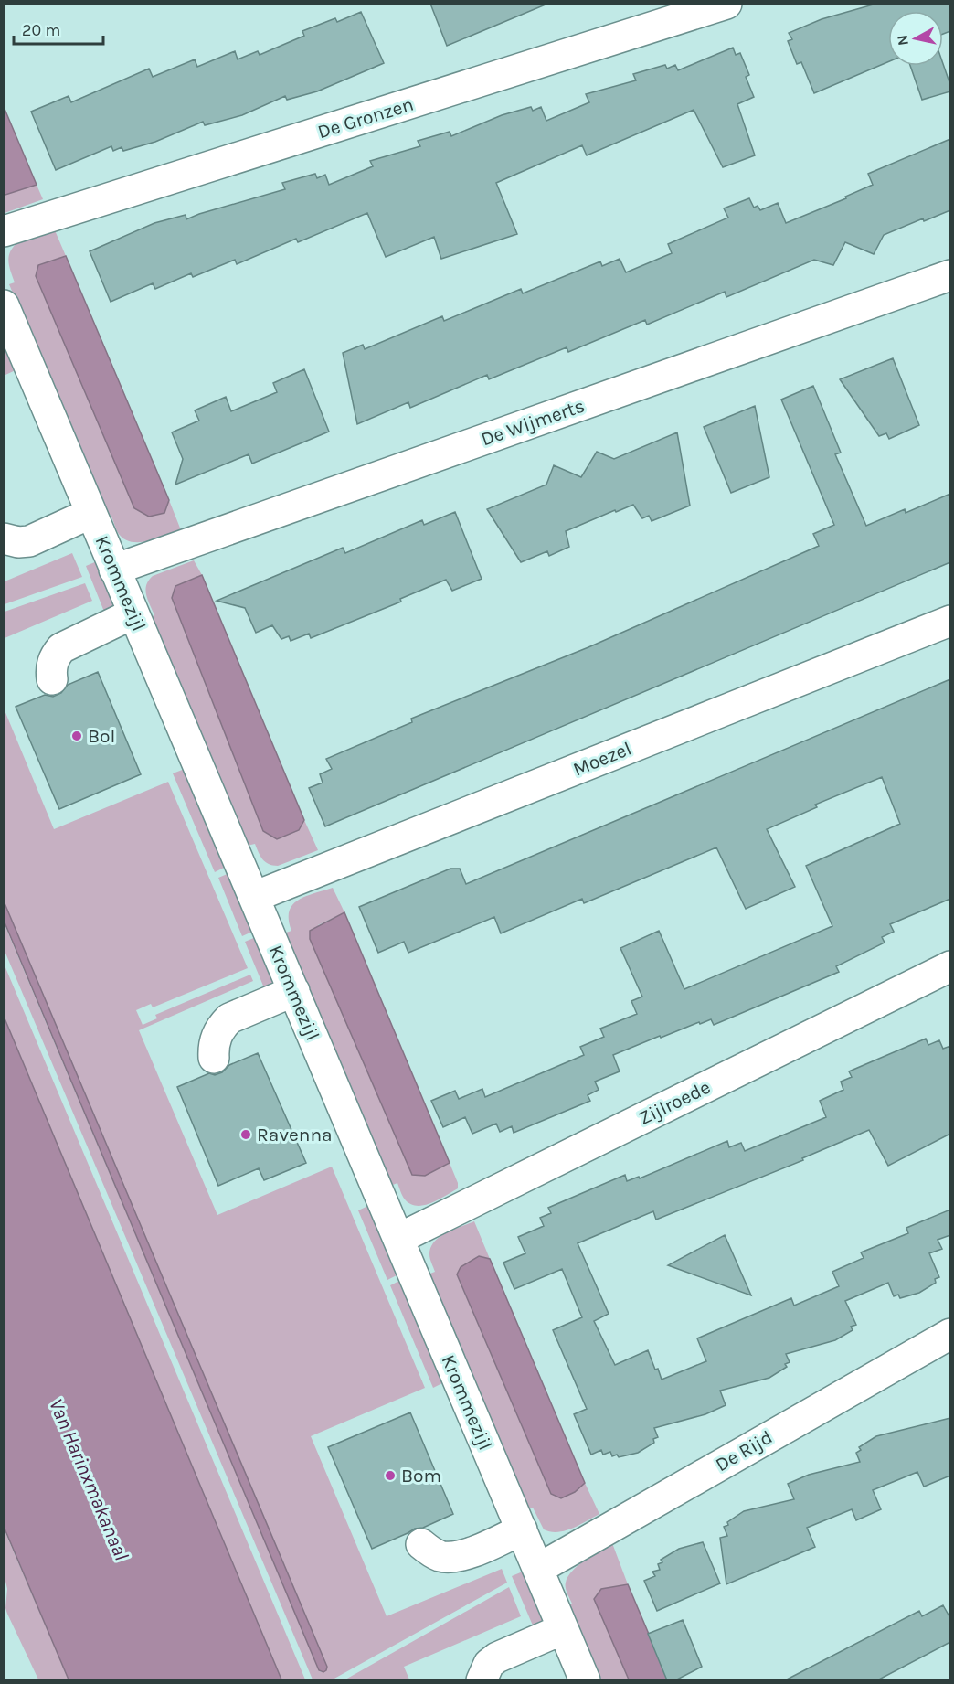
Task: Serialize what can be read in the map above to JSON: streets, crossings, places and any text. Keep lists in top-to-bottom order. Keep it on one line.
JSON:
{"streets":{"street":["De Gronzen","De Wijmerts","Krommezijl","Moezel","Zijlroede","De Rijd"]},"crossings":[["De Wijmerts","Krommezijl"],["Krommezijl","Moezel"],["Krommezijl","Zijlroede"],["Krommezijl","De Rijd"]],"water":["Van Harinxmakanaal"],"places":["Bol","Ravenna","Bom"],"scale_bar":"20 m","north":"left"}
